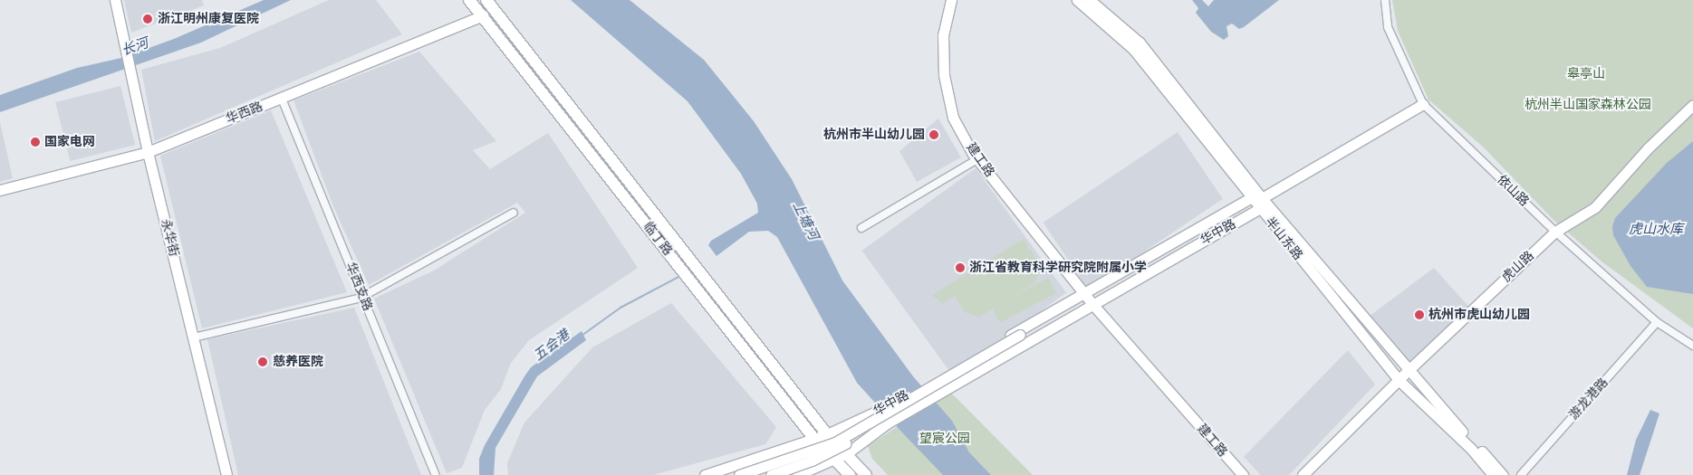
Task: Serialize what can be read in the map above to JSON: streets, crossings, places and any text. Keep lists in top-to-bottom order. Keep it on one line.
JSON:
{"streets":{"main road":["华西路","建工路","华中路","永华街","临丁路","半山东路","虎山路"],"street":["依山路","华西支路","游龙港路"]},"crossings":[["华西路","永华街"],["华西路","临丁路"],["华西路","华西支路"],["建工路","华中路"],["依山路","虎山路"],["依山路","游龙港路"],["华中路","临丁路"],["华中路","半山东路"],["半山东路","虎山路"]],"water":["长河","上塘河","虎山水库","五会港"],"parks":["皋亭山","杭州半山国家森林公园","望宸公园"],"places":["浙江明州康复医院","杭州市半山幼儿园","国家电网","浙江省教育科学研究院附属小学","杭州市虎山幼儿园","慈养医院"]}
